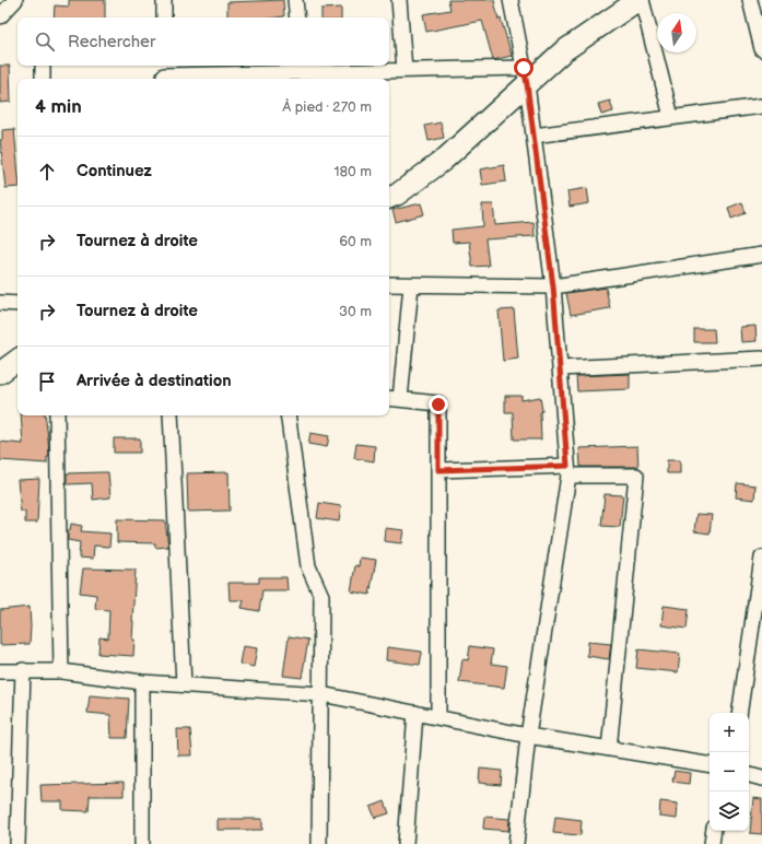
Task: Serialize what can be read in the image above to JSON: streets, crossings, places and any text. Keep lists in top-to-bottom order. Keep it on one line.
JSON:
{"north":"top","page":{"search":"Rechercher","heading":["4 min","À pied · 270 m"],"list":[["Continuez","180 m"],["Tournez à droite","60 m"],["Tournez à droite","30 m"],"Arrivée à destination"],"map_buttons":["+","−"]}}
